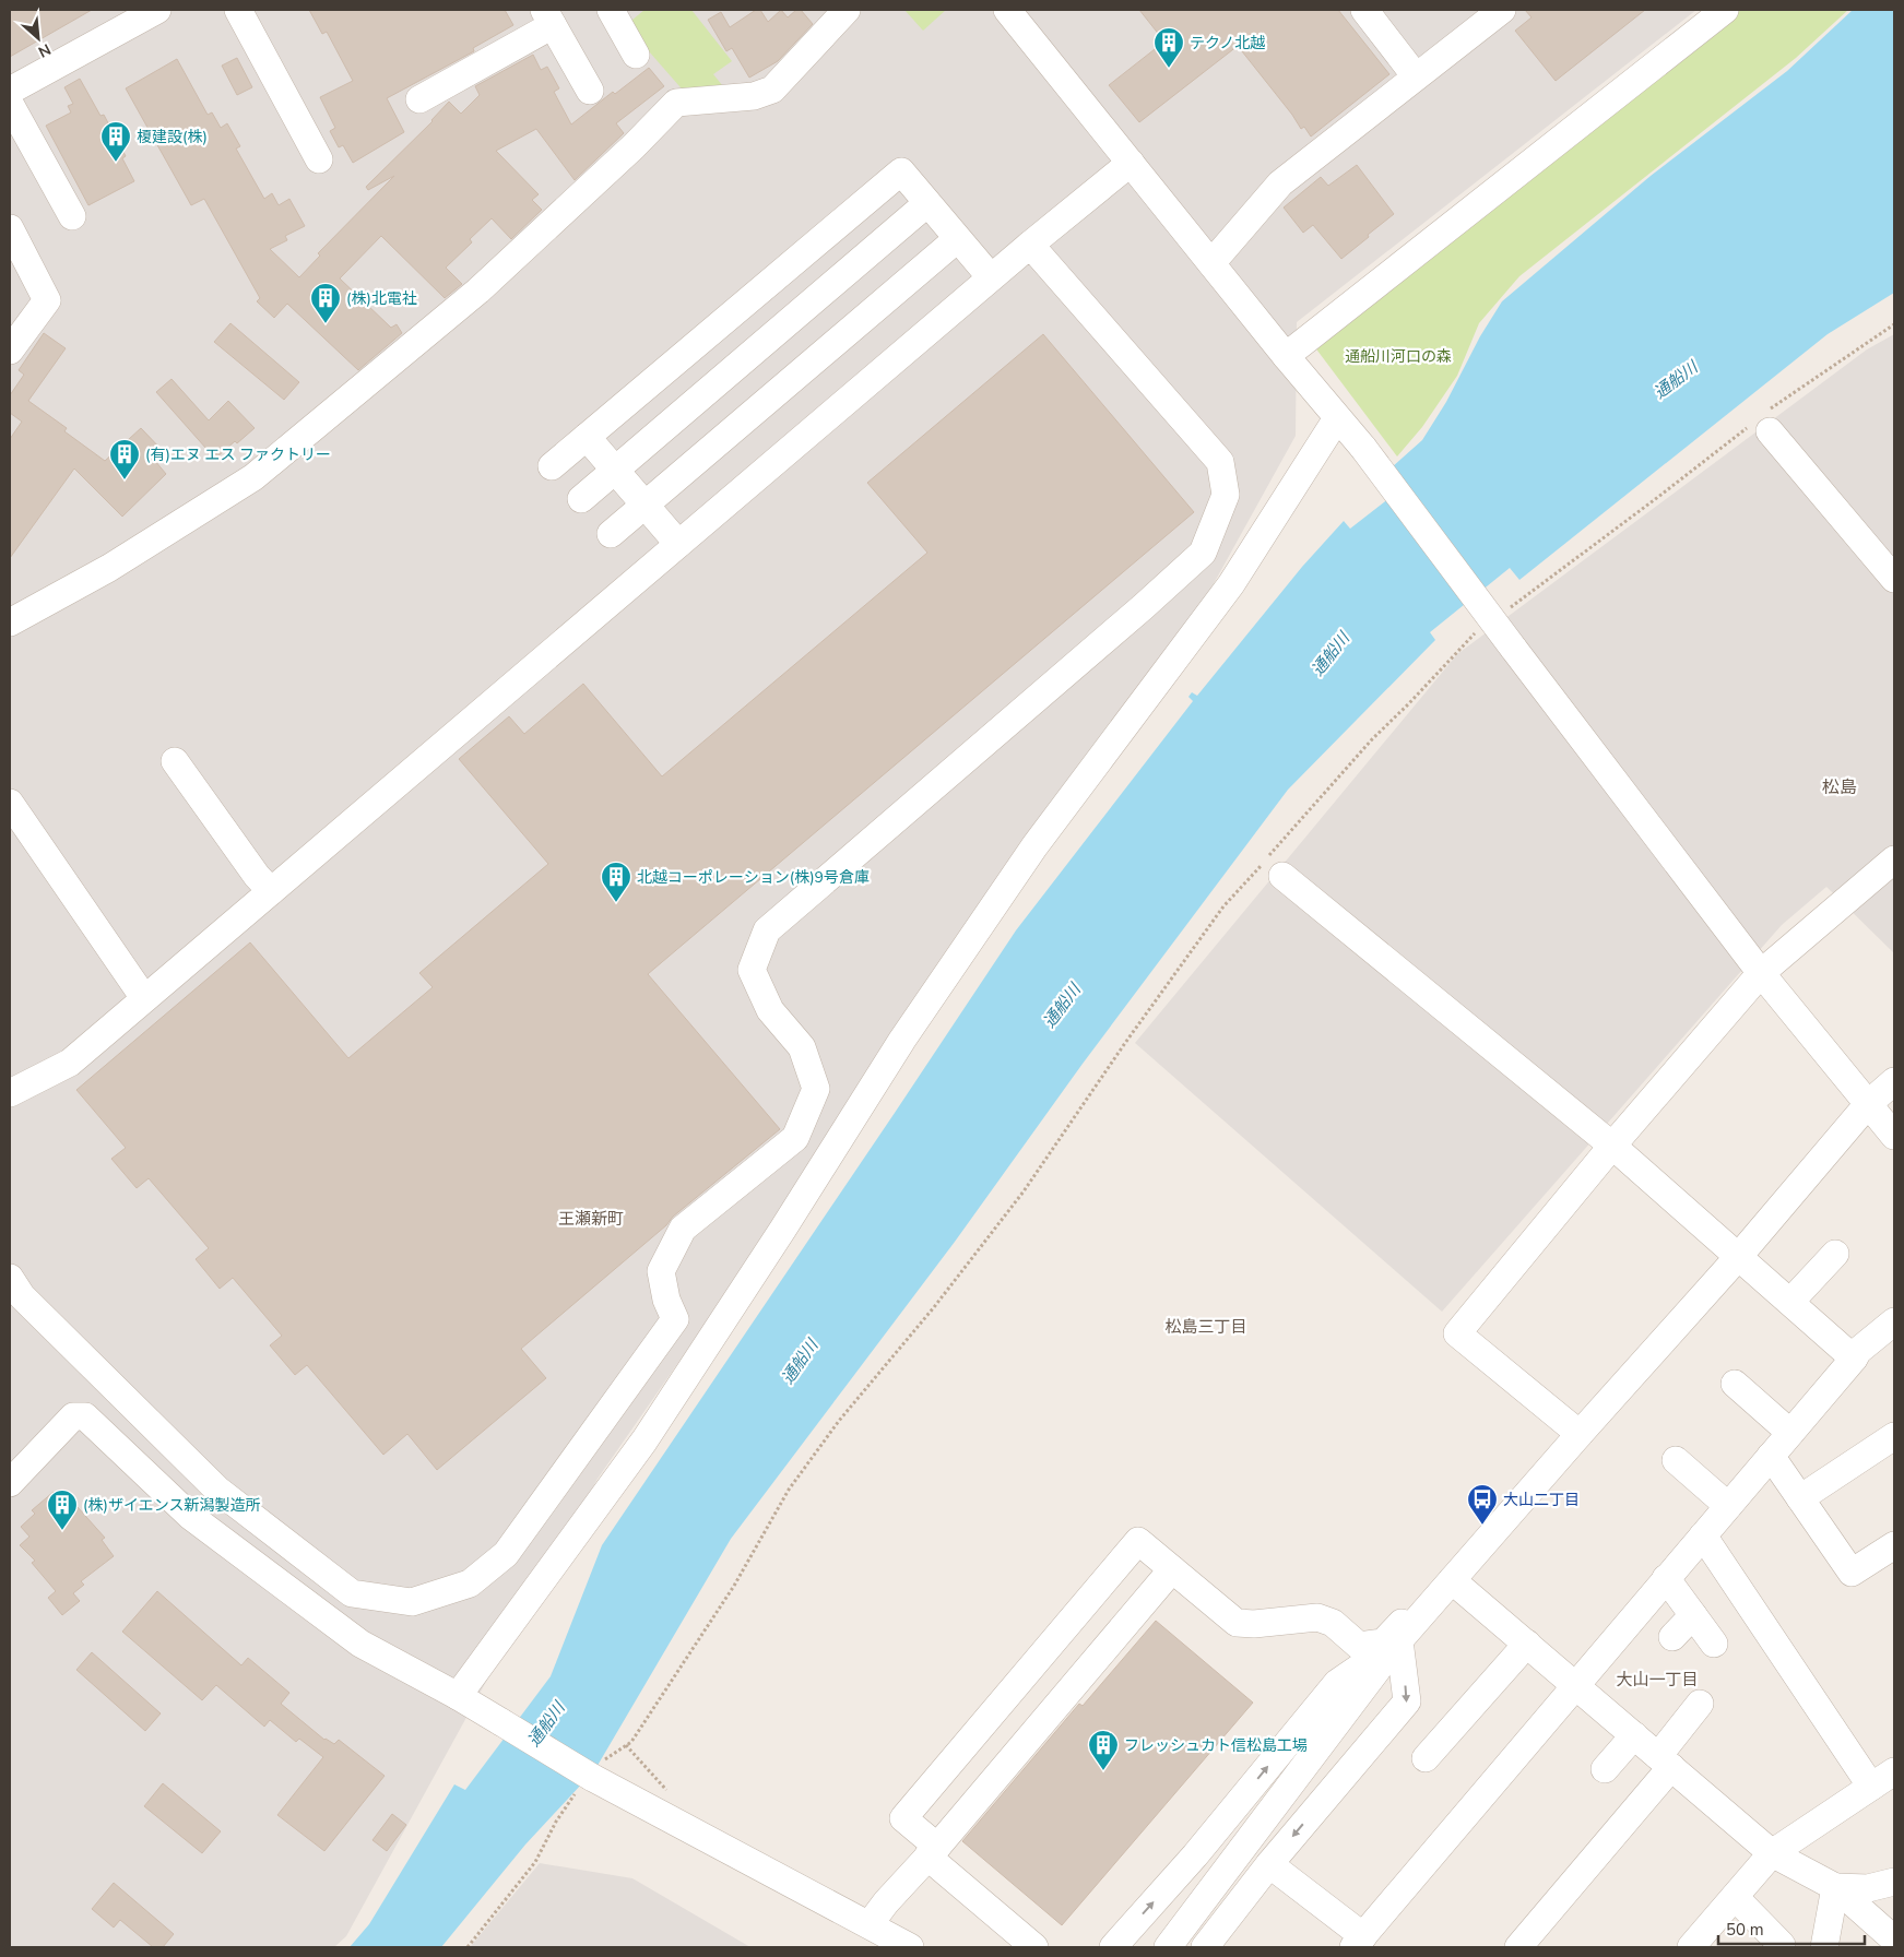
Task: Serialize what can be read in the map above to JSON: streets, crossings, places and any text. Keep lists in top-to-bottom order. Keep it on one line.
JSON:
{"districts":["松島","王瀬新町","松島三丁目","大山一丁目"],"water":["通船川"],"parks":["通船川河口の森"],"places":{"building":["テクノ北越","榎建設(株)","(株)北電社","(有)エヌ エス ファクトリー","北越コーポレーション(株)9号倉庫","(株)ザイエンス新潟製造所","フレッシュカト信松島工場"],"bus stop":["大山二丁目"]},"scale_bar":"50 m","north":"bottom right"}
